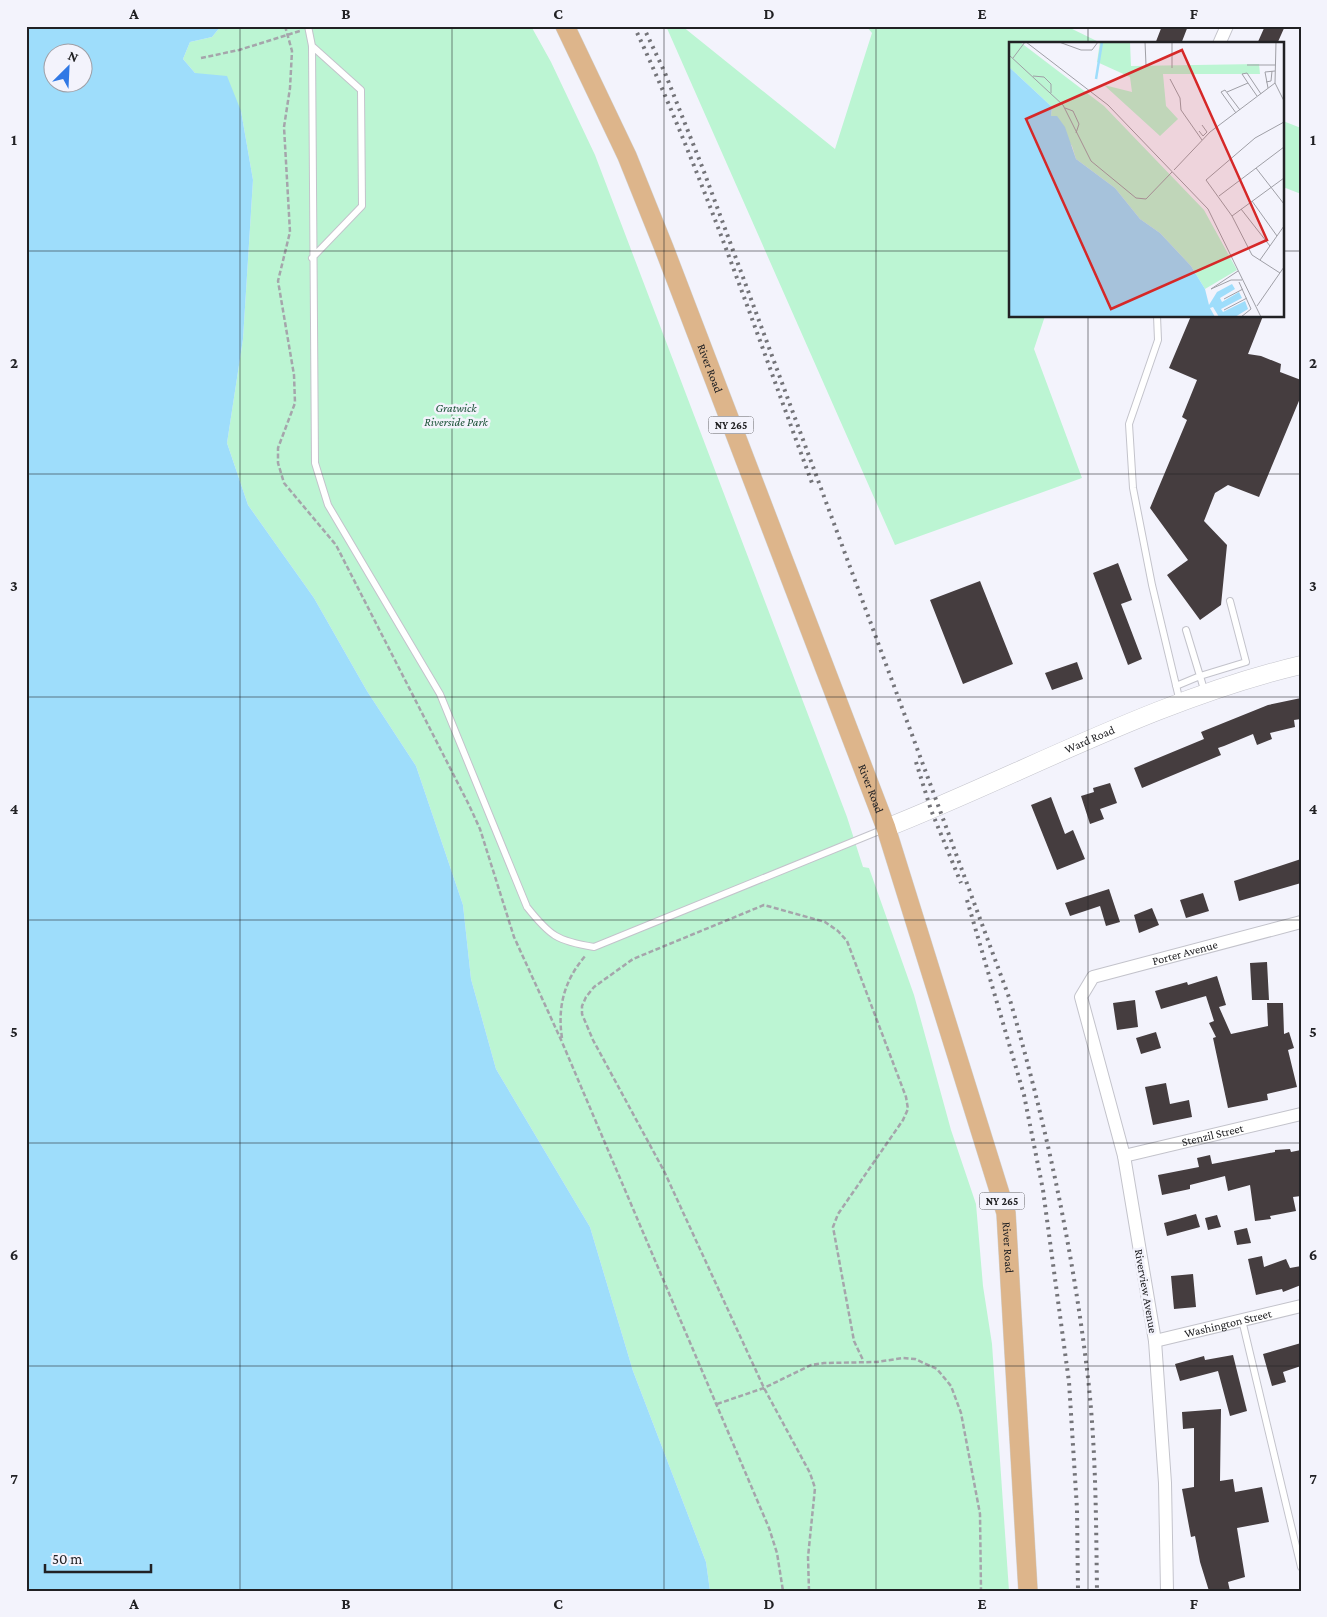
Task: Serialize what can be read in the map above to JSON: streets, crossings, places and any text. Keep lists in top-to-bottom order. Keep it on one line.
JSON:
{"streets":{"main road":["River Road","NY 265","Ward Road"],"street":["Porter Avenue","Stenzil Street","Riverview Avenue","Washington Street"]},"crossings":[["River Road","Ward Road"],["Porter Avenue","Riverview Avenue"],["Stenzil Street","Riverview Avenue"],["Riverview Avenue","Washington Street"]],"parks":["Gratwick Riverside Park"],"scale_bar":"50 m","north":"top right","grid":{"columns":["A","B","C","D","E","F"],"rows":["1","2","3","4","5","6","7"]}}
